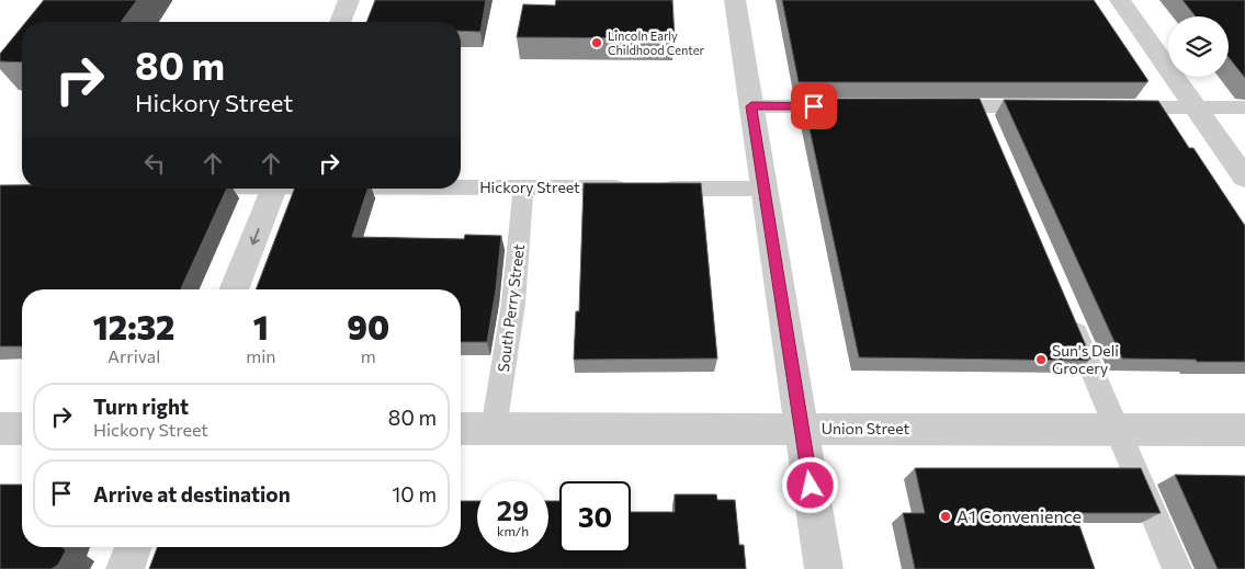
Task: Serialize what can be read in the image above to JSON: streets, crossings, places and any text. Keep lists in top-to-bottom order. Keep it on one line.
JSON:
{"streets":{"street":["Union Street"],"lane":["Hickory Street","South Perry Street"]},"crossings":[["Hickory Street","South Perry Street"],["South Perry Street","Union Street"]],"places":["Lincoln Early Childhood Center","Sun's Deli Grocery","A1 Convenience"],"page":{"turn":["80 m","Hickory Street"],"eta":["12:32","Arrival","1","min","90","m"],"list":[{"name":"Turn right","note":"Hickory Street","value":"80 m"},{"name":"Arrive at destination","value":"10 m"}],"speed":"29 km/h","limit":"30"}}
